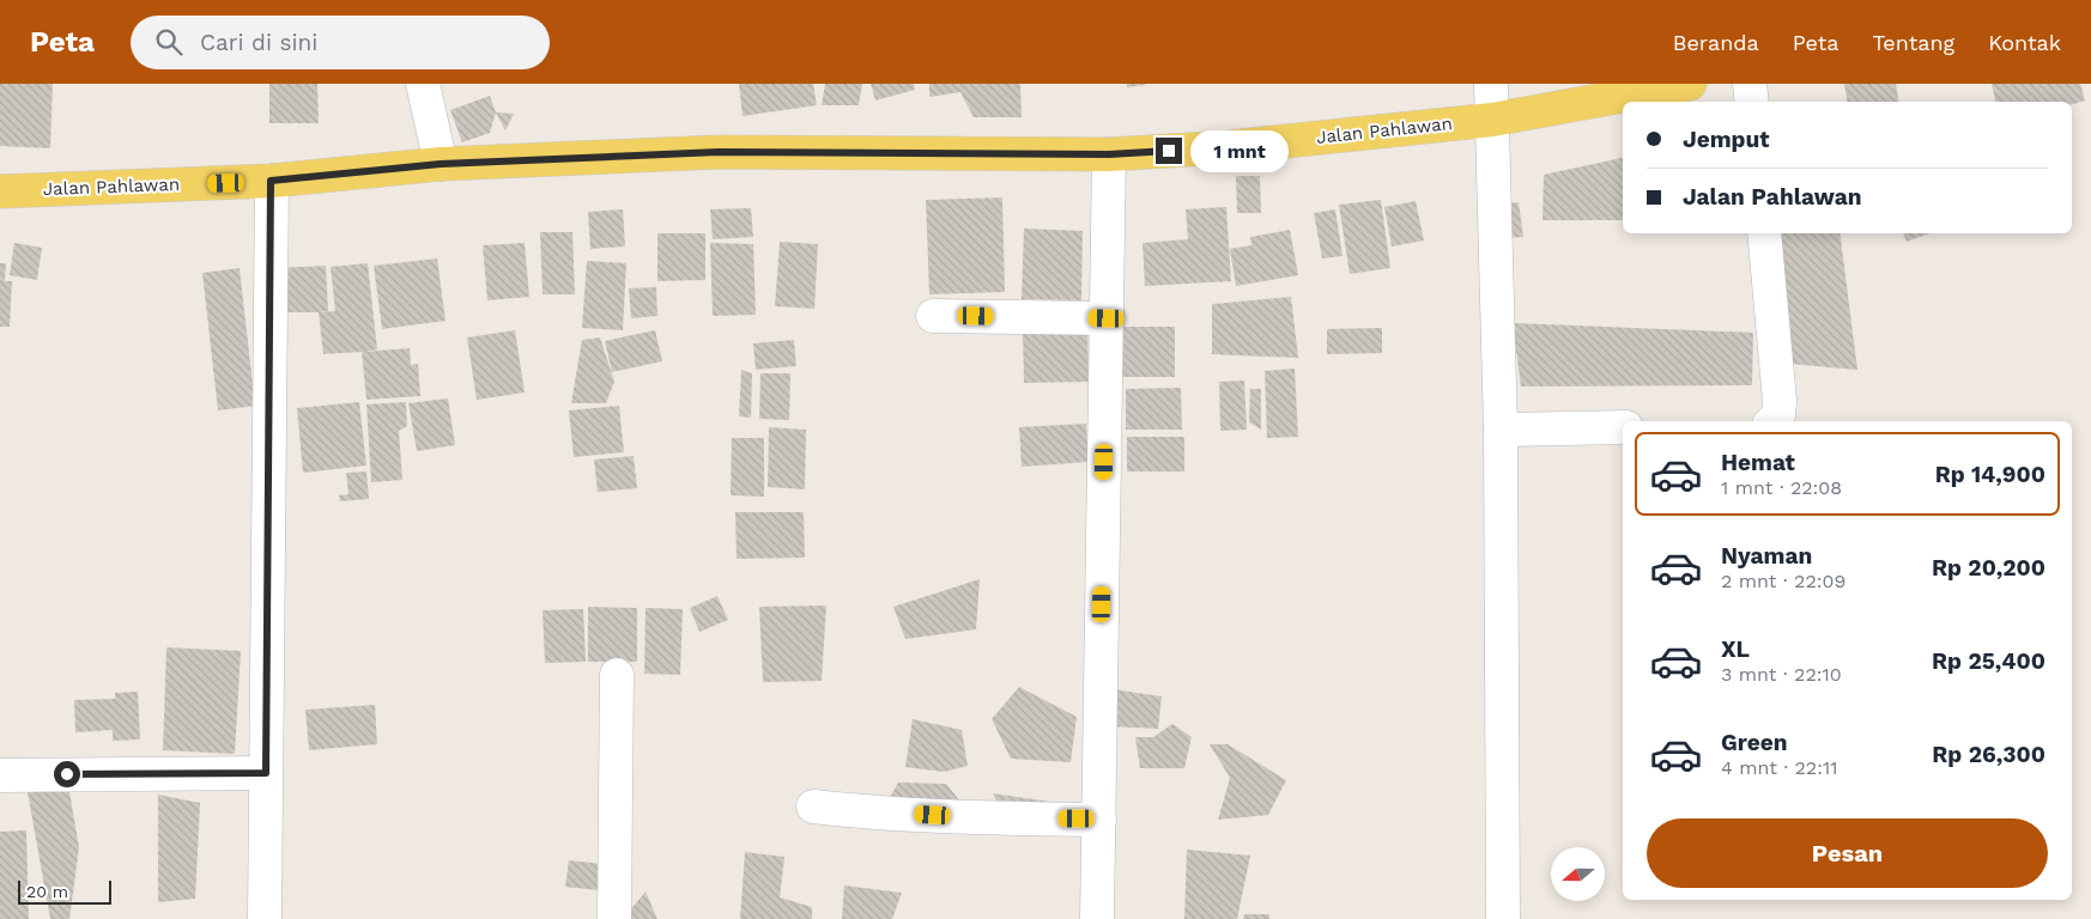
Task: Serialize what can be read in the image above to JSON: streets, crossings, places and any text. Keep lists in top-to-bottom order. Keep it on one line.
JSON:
{"streets":{"main road":["Jalan Pahlawan"]},"scale_bar":"20 m","north":"left","page":{"header":"Peta","search":"Cari di sini","nav":["Beranda","Peta","Tentang","Kontak"],"banner":["Jemput","Jalan Pahlawan"],"bubble":"1 mnt","list":[{"name":"Hemat","note":"1 mnt · 22:08","value":"Rp 14,900"},{"name":"Nyaman","note":"2 mnt · 22:09","value":"Rp 20,200"},{"name":"XL","note":"3 mnt · 22:10","value":"Rp 25,400"},{"name":"Green","note":"4 mnt · 22:11","value":"Rp 26,300"}],"buttons":"Pesan","scale":"20 m"}}
